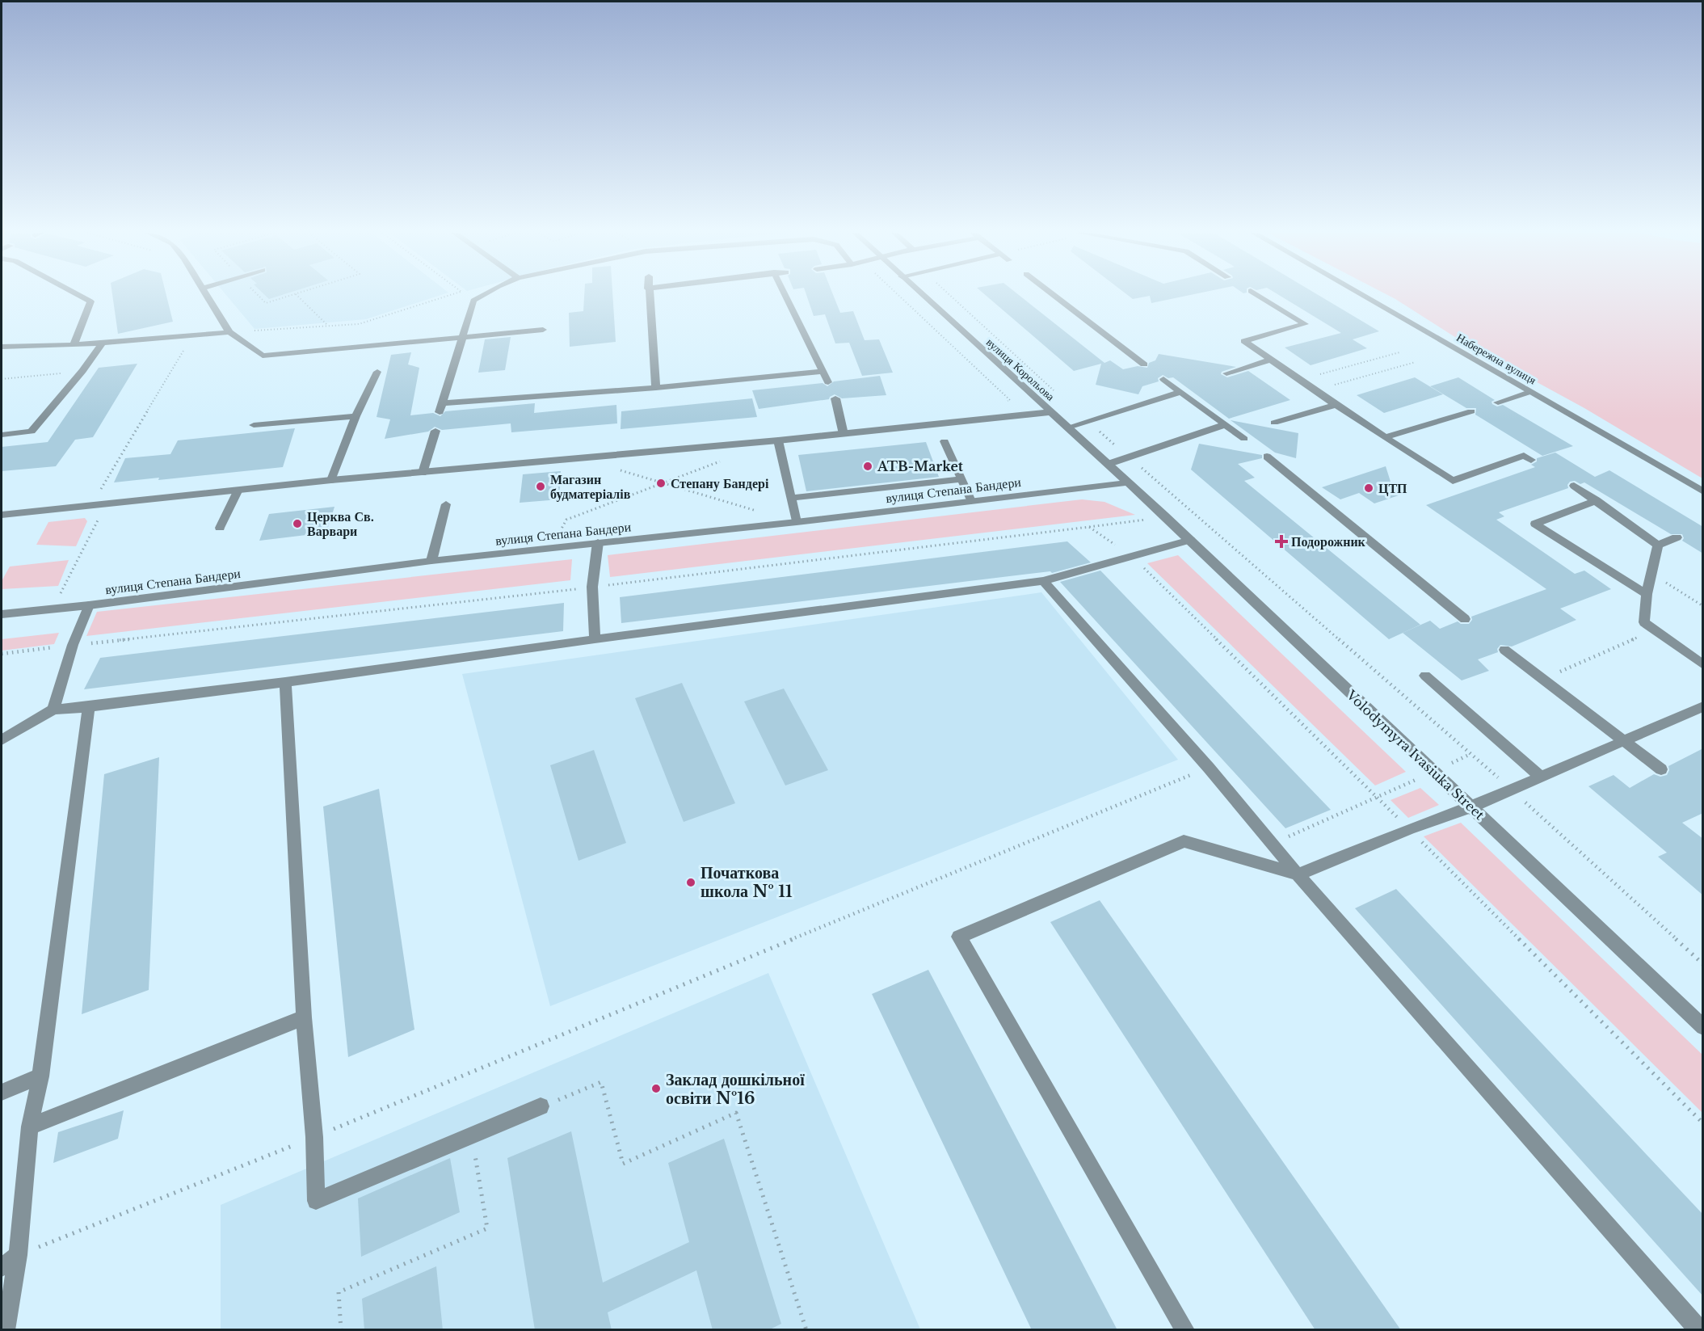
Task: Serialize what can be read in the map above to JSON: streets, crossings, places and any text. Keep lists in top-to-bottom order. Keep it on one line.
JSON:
{"streets":{"street":["Набережна вулиця","вулиця Корольова","вулиця Степана Бандери","Volodymyra Ivasiuka Street"]},"crossings":[["вулиця Корольова","вулиця Степана Бандери"],["вулиця Корольова","Volodymyra Ivasiuka Street"],["вулиця Степана Бандери","Volodymyra Ivasiuka Street"]],"places":{"other":["ATB-Market","Степану Бандері","Магазин будматеріалів","ЦТП","Церква Св. Варвари","Початкова школа № 11","Заклад дошкільної освіти №16"],"health":["Подорожник"]}}
